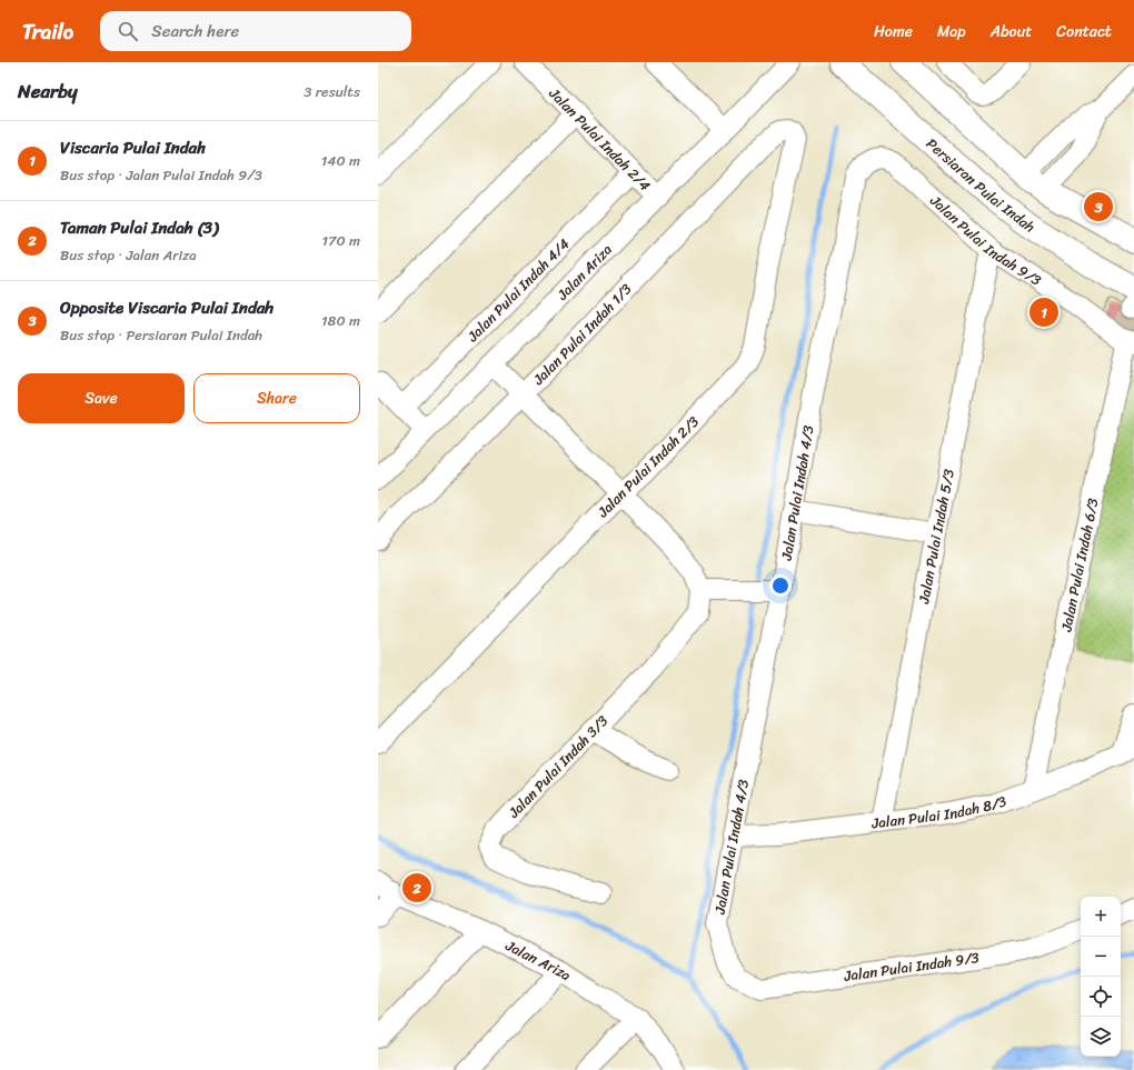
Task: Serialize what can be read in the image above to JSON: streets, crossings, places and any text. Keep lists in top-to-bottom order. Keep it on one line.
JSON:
{"streets":{"main road":["Persiaran Pulai Indah"],"street":["Jalan Pulai Indah 2/4","Jalan Pulai Indah 9/3","Jalan Ariza","Jalan Pulai Indah 4/4","Jalan Pulai Indah 1/3","Jalan Pulai Indah 2/3","Jalan Pulai Indah 4/3","Jalan Pulai Indah 5/3","Jalan Pulai Indah 6/3","Jalan Pulai Indah 3/3","Jalan Pulai Indah 8/3"]},"crossings":[["Jalan Pulai Indah 2/4","Jalan Ariza"],["Jalan Pulai Indah 2/4","Jalan Pulai Indah 4/4"],["Persiaran Pulai Indah","Jalan Pulai Indah 9/3"],["Persiaran Pulai Indah","Jalan Pulai Indah 6/3"],["Jalan Pulai Indah 9/3","Jalan Pulai Indah 4/3"],["Jalan Pulai Indah 9/3","Jalan Pulai Indah 5/3"],["Jalan Pulai Indah 9/3","Jalan Pulai Indah 6/3"],["Jalan Pulai Indah 1/3","Jalan Pulai Indah 2/3"],["Jalan Pulai Indah 4/3","Jalan Pulai Indah 8/3"],["Jalan Pulai Indah 5/3","Jalan Pulai Indah 8/3"],["Jalan Pulai Indah 6/3","Jalan Pulai Indah 8/3"]],"page":{"header":"Trailo","search":"Search here","nav":["Home","Map","About","Contact"],"heading":["Nearby","3 results"],"list":[{"mark":"1","name":"Viscaria Pulai Indah","note":"Bus stop · Jalan Pulai Indah 9/3","value":"140 m"},{"mark":"2","name":"Taman Pulai Indah (3)","note":"Bus stop · Jalan Ariza","value":"170 m"},{"mark":"3","name":"Opposite Viscaria Pulai Indah","note":"Bus stop · Persiaran Pulai Indah","value":"180 m"}],"pins":["3","1","2"],"buttons":["Save","Share"],"map_buttons":["+","−"]}}
